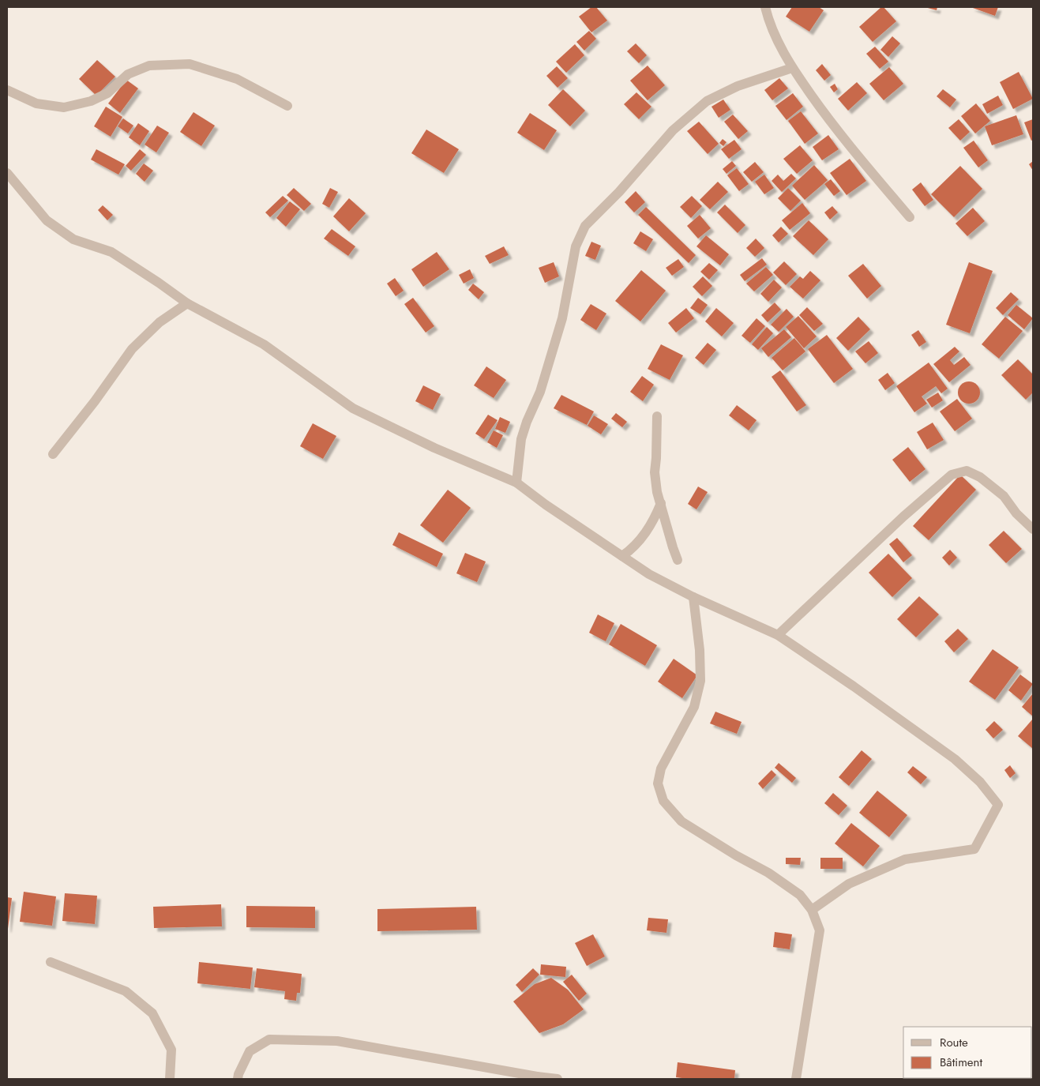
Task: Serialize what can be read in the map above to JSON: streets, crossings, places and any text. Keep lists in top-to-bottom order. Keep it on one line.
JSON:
{"legend":["Route","Bâtiment"]}
